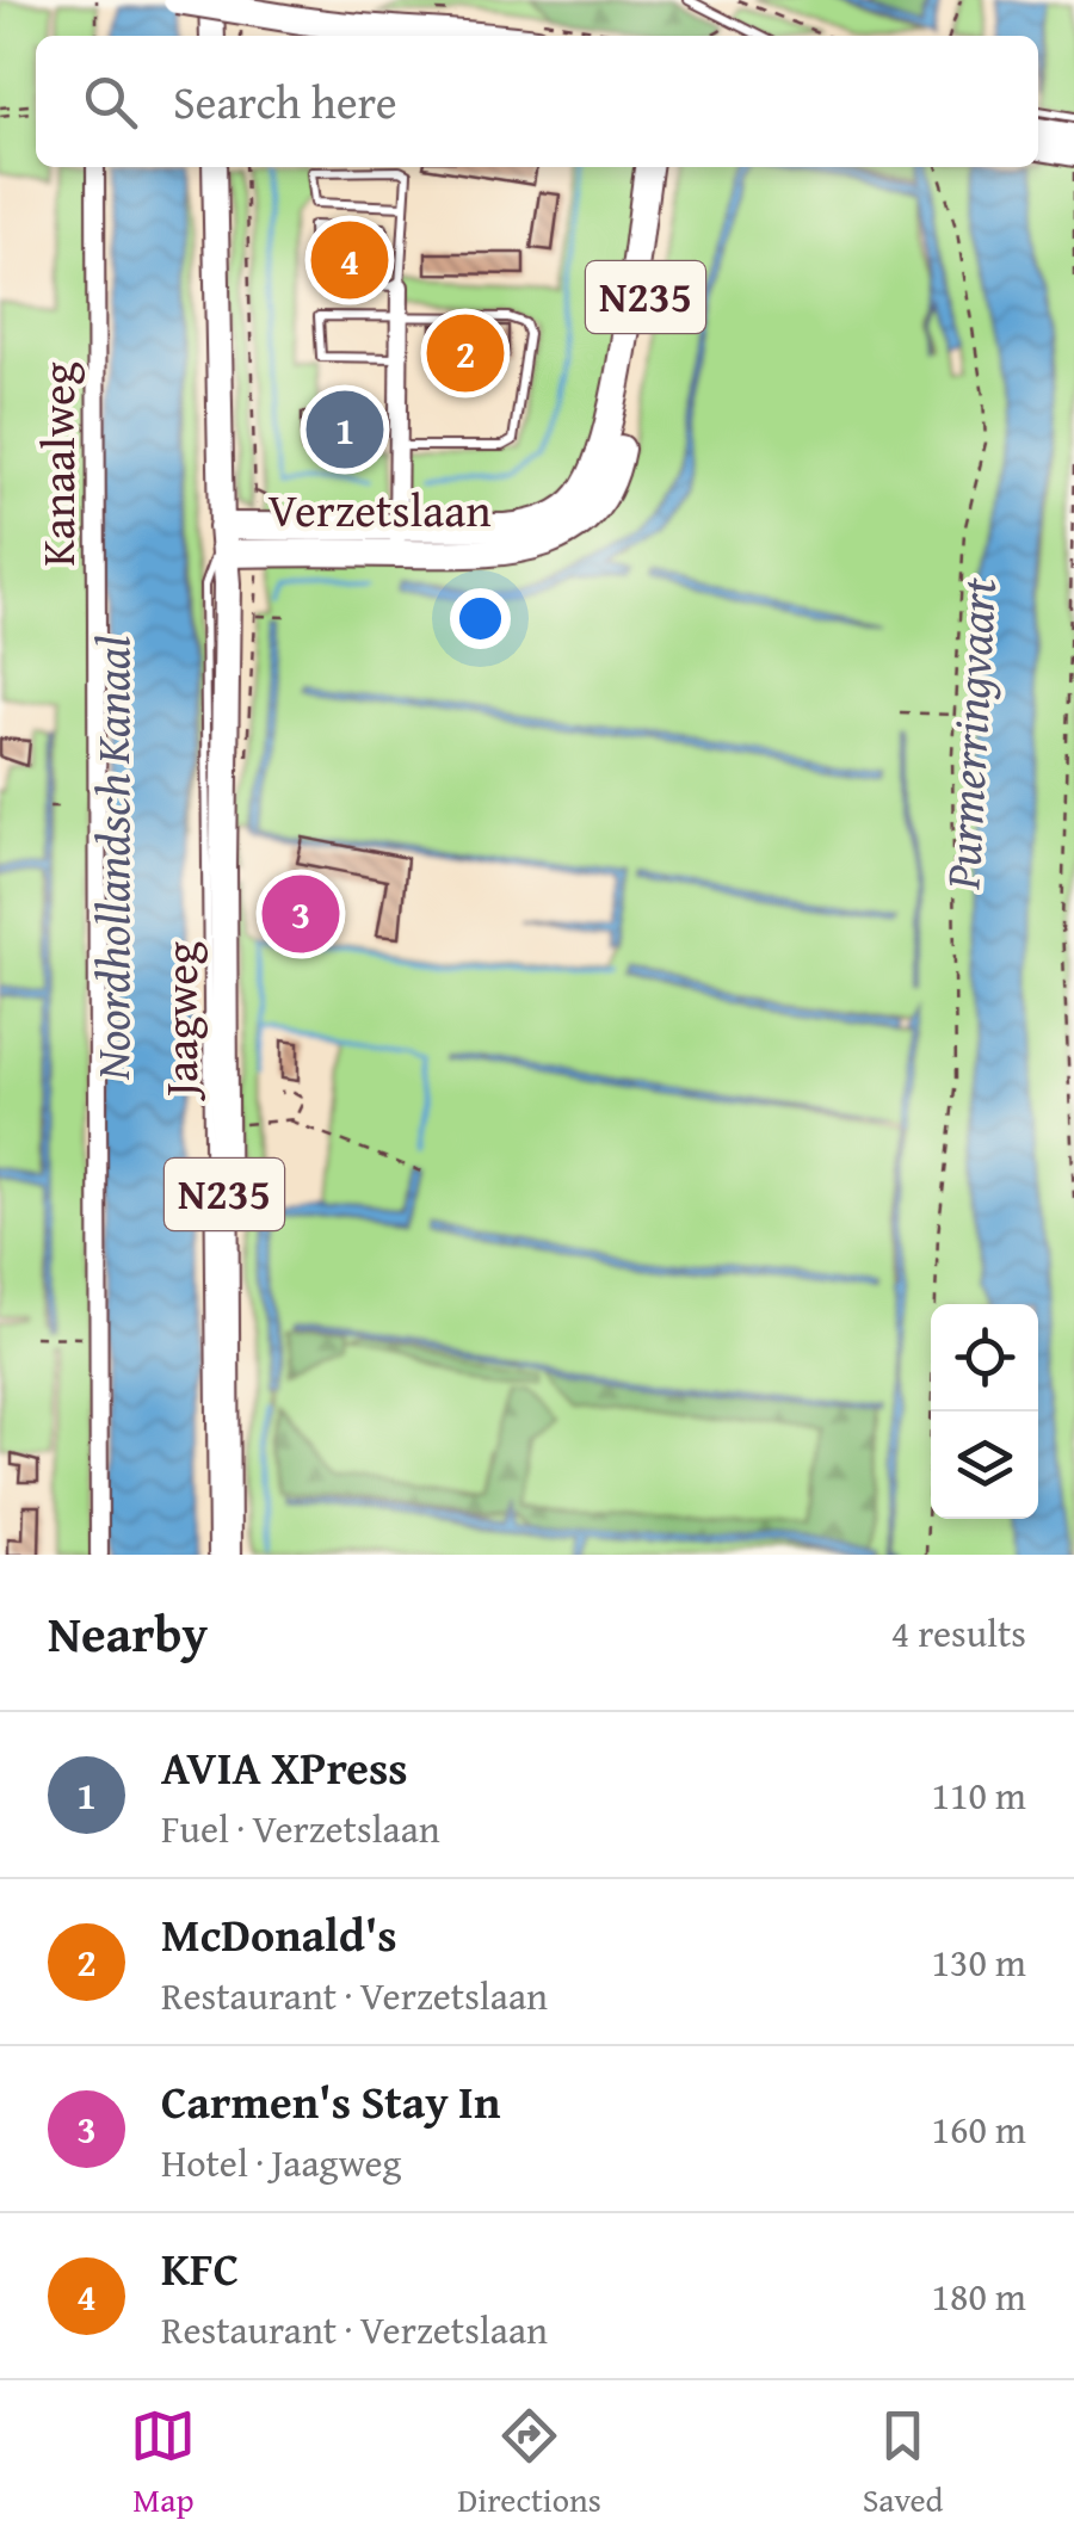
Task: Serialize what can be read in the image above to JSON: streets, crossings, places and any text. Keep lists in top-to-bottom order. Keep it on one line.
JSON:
{"streets":{"main road":["N235","Verzetslaan","Jaagweg"],"street":["Kanaalweg"]},"crossings":[["Verzetslaan","Jaagweg"]],"water":["Purmerringvaart","Noordhollandsch Kanaal"],"page":{"search":"Search here","pins":["4","2","1","3"],"heading":["Nearby","4 results"],"list":[{"mark":"1","name":"AVIA XPress","note":"Fuel · Verzetslaan","value":"110 m"},{"mark":"2","name":"McDonald's","note":"Restaurant · Verzetslaan","value":"130 m"},{"mark":"3","name":"Carmen's Stay In","note":"Hotel · Jaagweg","value":"160 m"},{"mark":"4","name":"KFC","note":"Restaurant · Verzetslaan","value":"180 m"}],"nav":["Map","Directions","Saved"]}}
